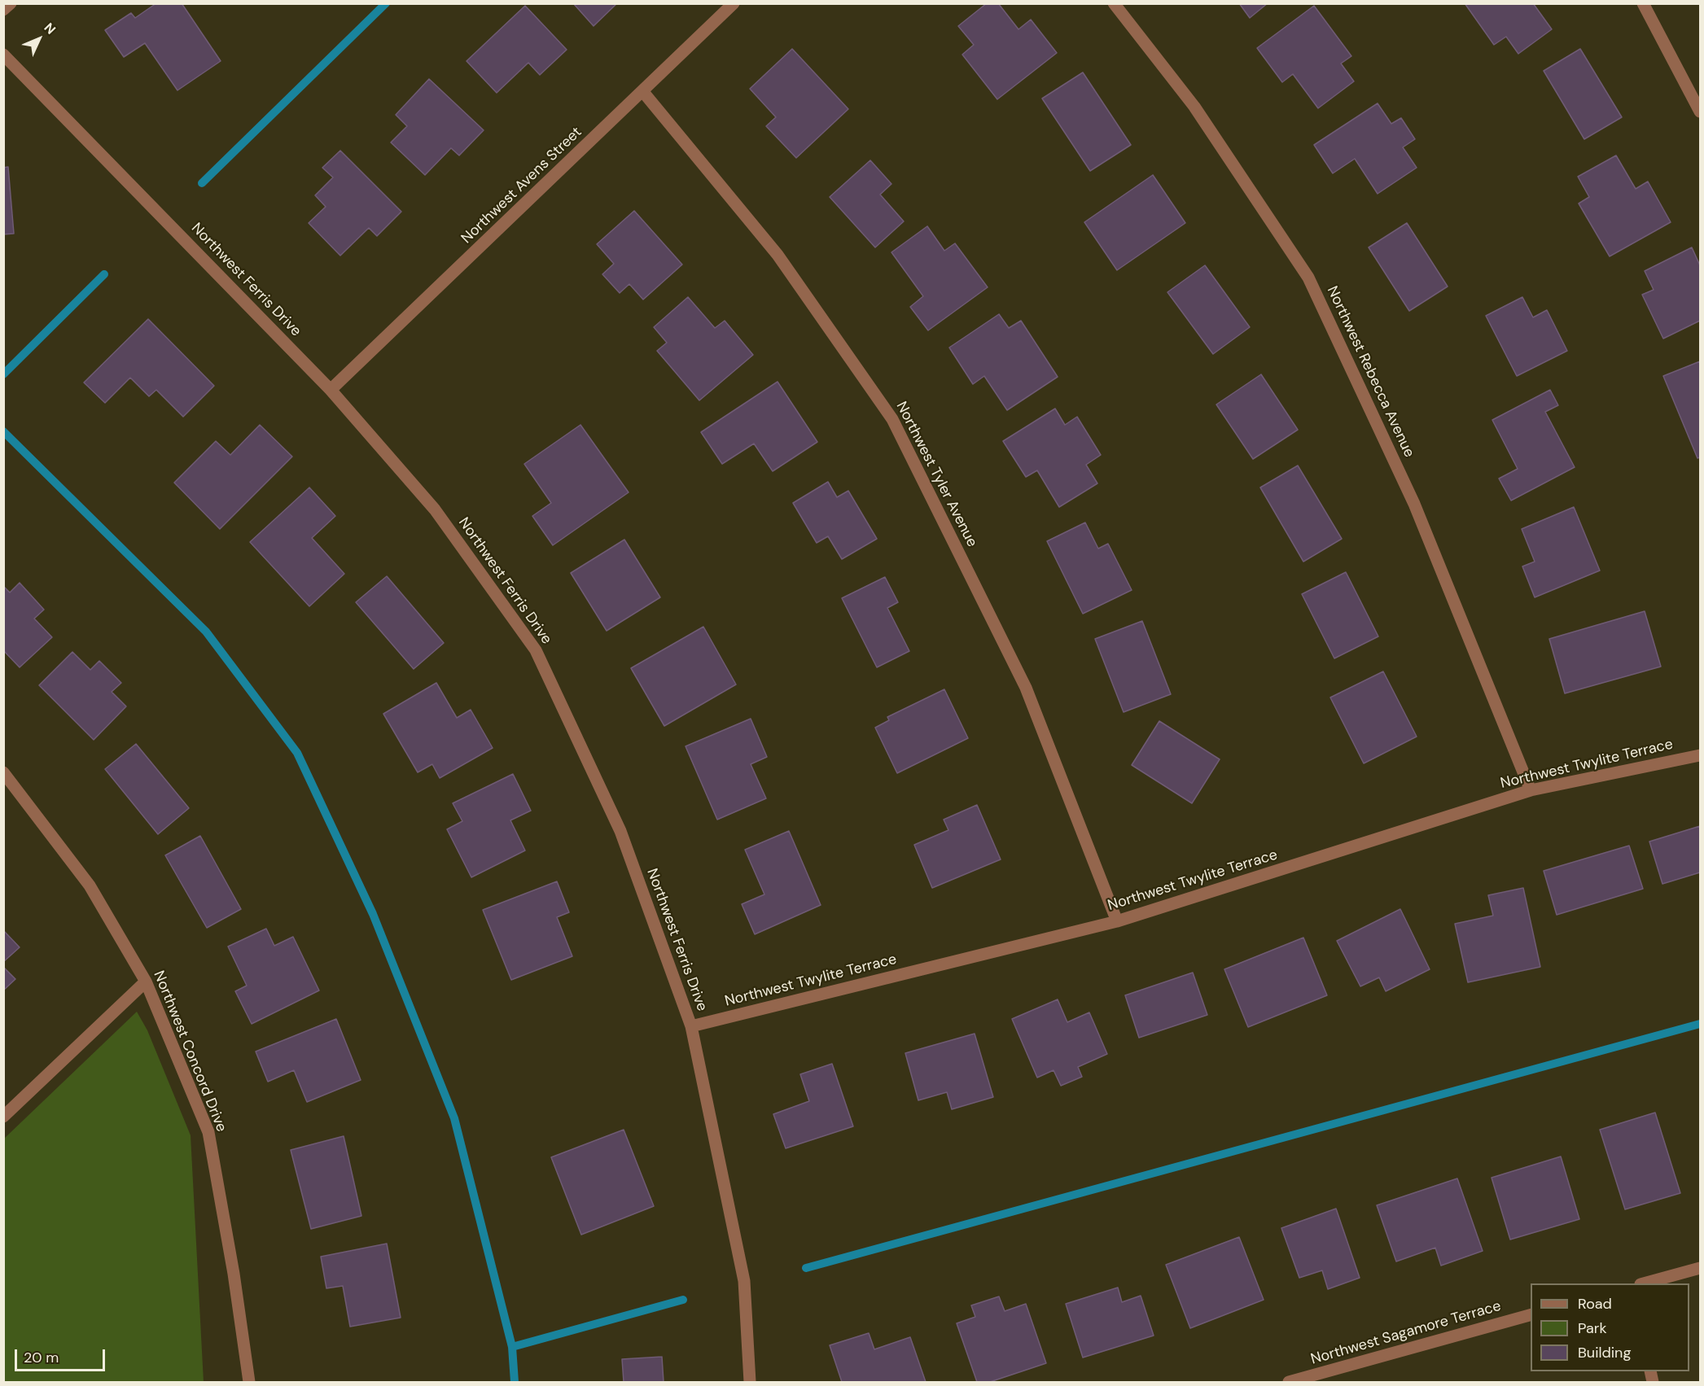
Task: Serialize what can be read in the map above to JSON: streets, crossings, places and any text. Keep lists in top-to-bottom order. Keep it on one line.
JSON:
{"streets":{"street":["Northwest Avens Street","Northwest Ferris Drive","Northwest Rebecca Avenue","Northwest Tyler Avenue","Northwest Twylite Terrace","Northwest Concord Drive","Northwest Sagamore Terrace"]},"crossings":[["Northwest Avens Street","Northwest Ferris Drive"],["Northwest Avens Street","Northwest Tyler Avenue"],["Northwest Ferris Drive","Northwest Twylite Terrace"],["Northwest Rebecca Avenue","Northwest Twylite Terrace"],["Northwest Tyler Avenue","Northwest Twylite Terrace"]],"legend":["Road","Park","Building"],"scale_bar":"20 m","north":"top right"}
